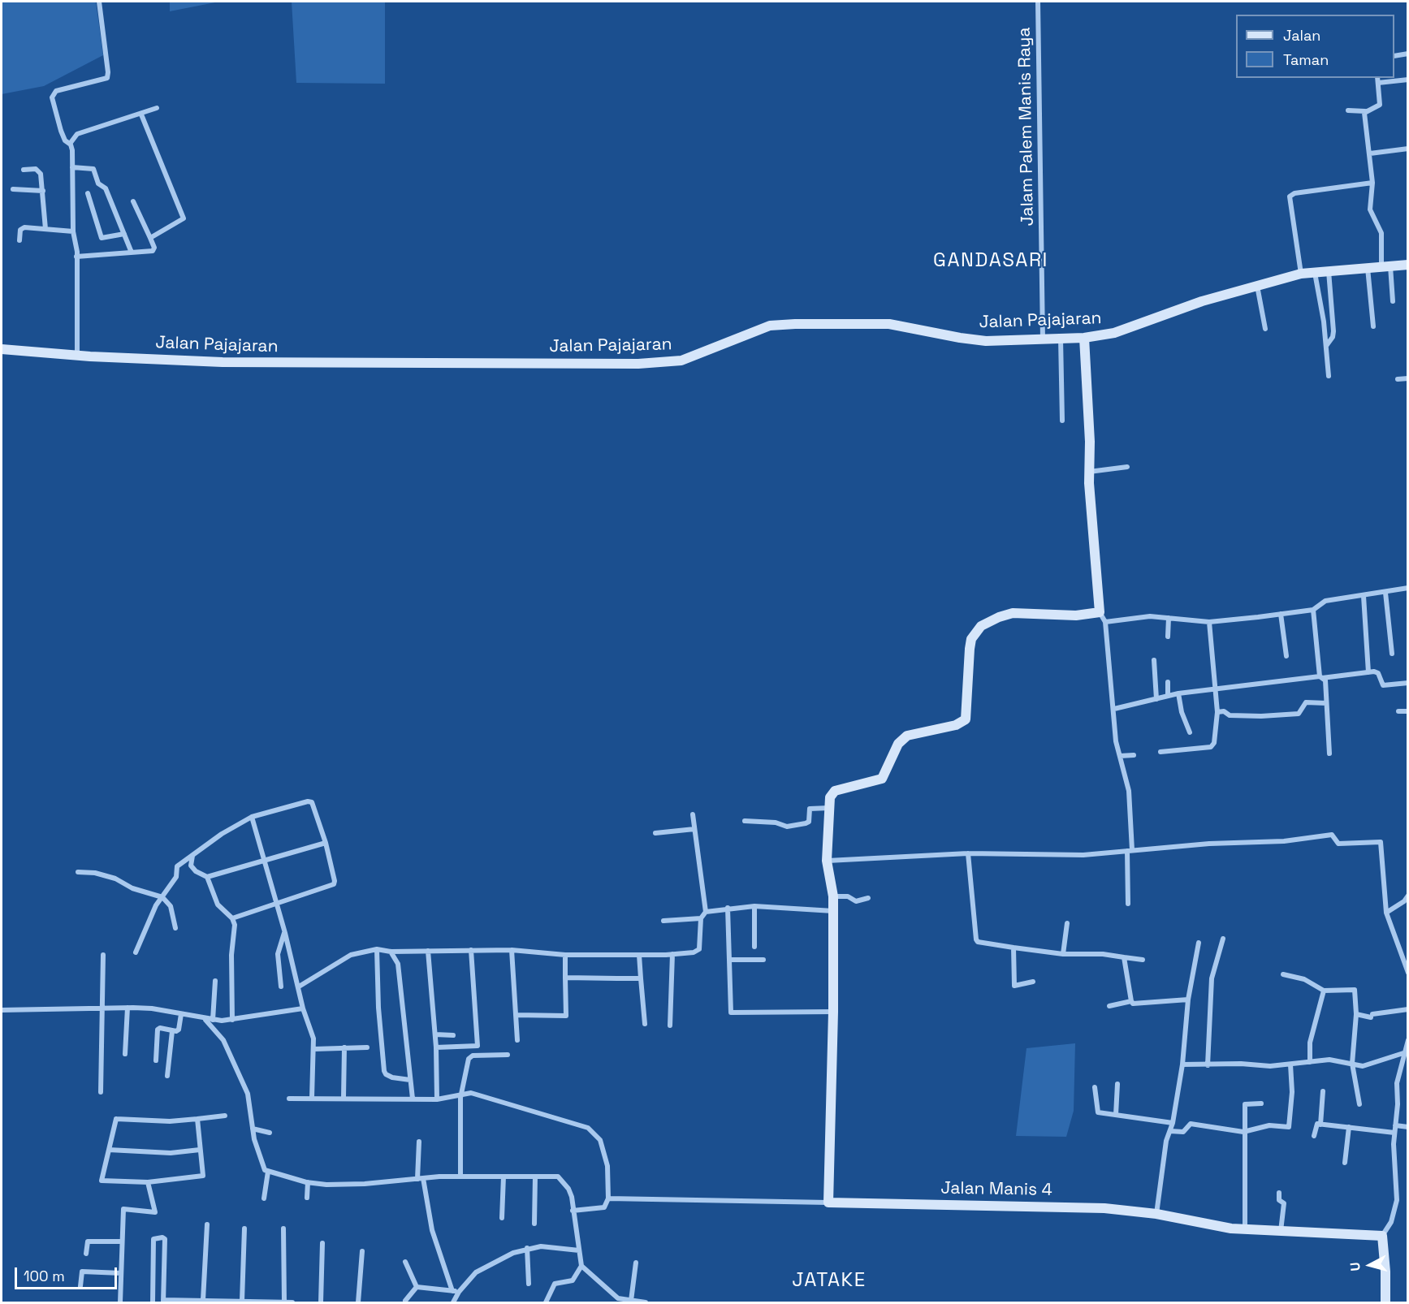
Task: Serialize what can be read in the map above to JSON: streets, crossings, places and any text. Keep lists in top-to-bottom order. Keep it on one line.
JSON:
{"streets":{"street":["Jalam Palem Manis Raya","Jalan Pajajaran","Jalan Manis 4"]},"crossings":[["Jalam Palem Manis Raya","Jalan Pajajaran"]],"districts":["GANDASARI","JATAKE"],"legend":["Jalan","Taman"],"scale_bar":"100 m","north":"left"}
